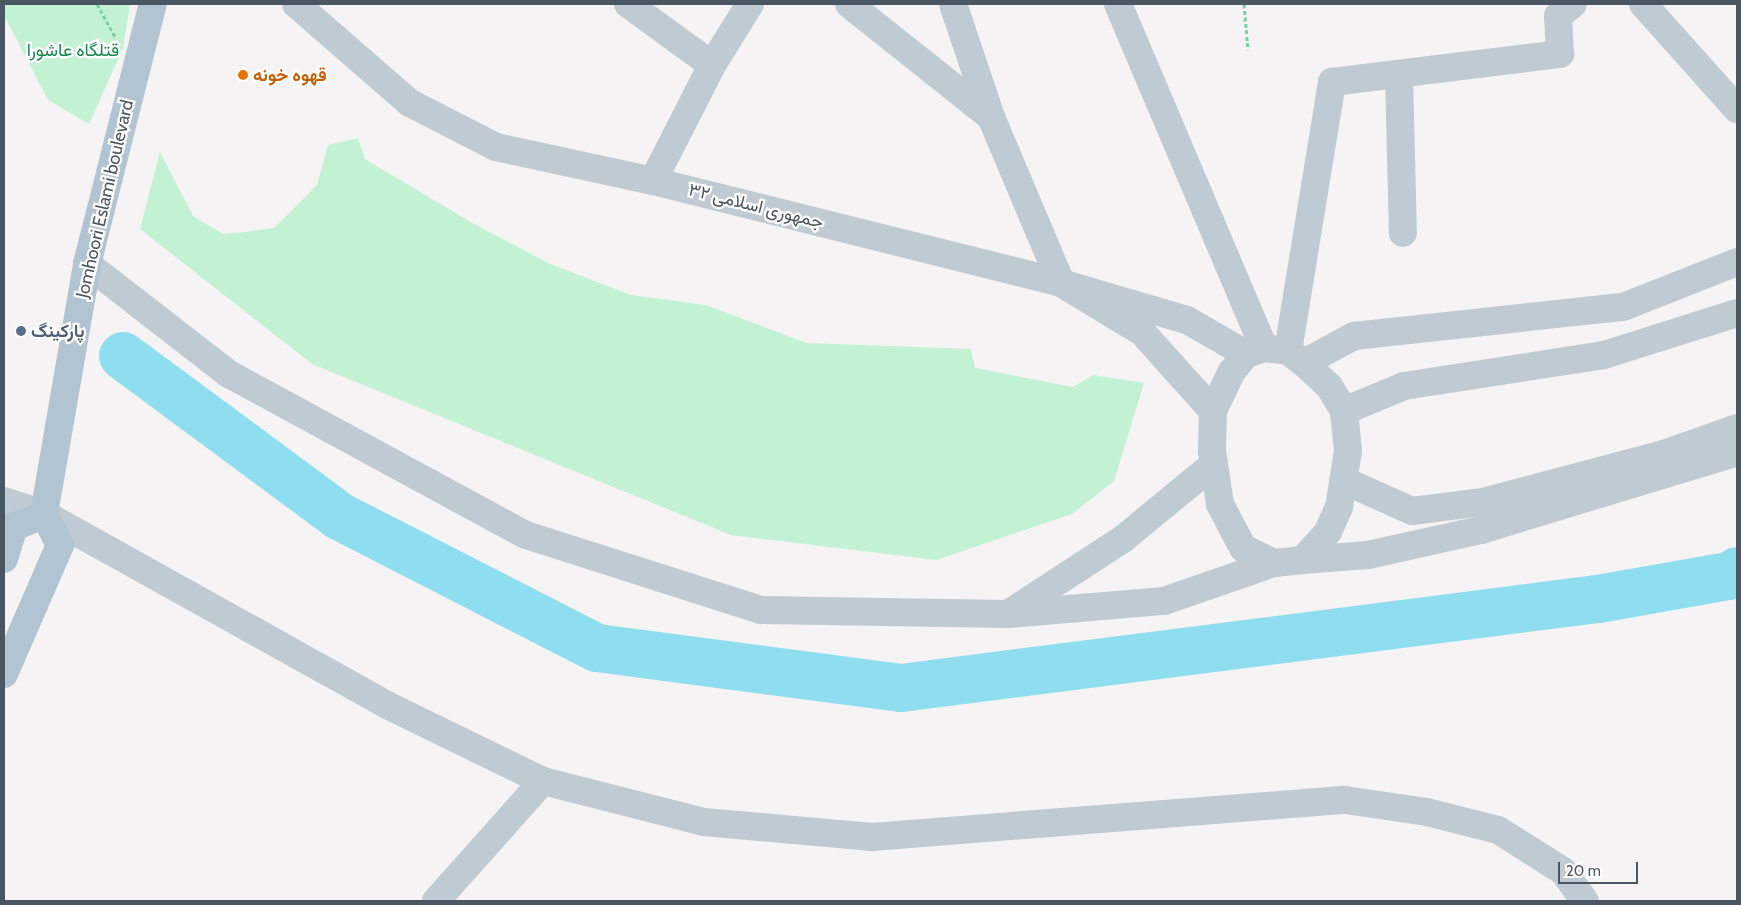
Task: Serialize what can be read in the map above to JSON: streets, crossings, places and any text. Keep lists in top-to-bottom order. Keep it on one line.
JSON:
{"streets":{"main road":["Jomhoori Eslami boulevard"],"street":["جمهوری اسلامی ۳۲"]},"parks":["قتلگاه عاشورا"],"places":["قهوه خونه","پارکینگ"],"scale_bar":"20 m"}
